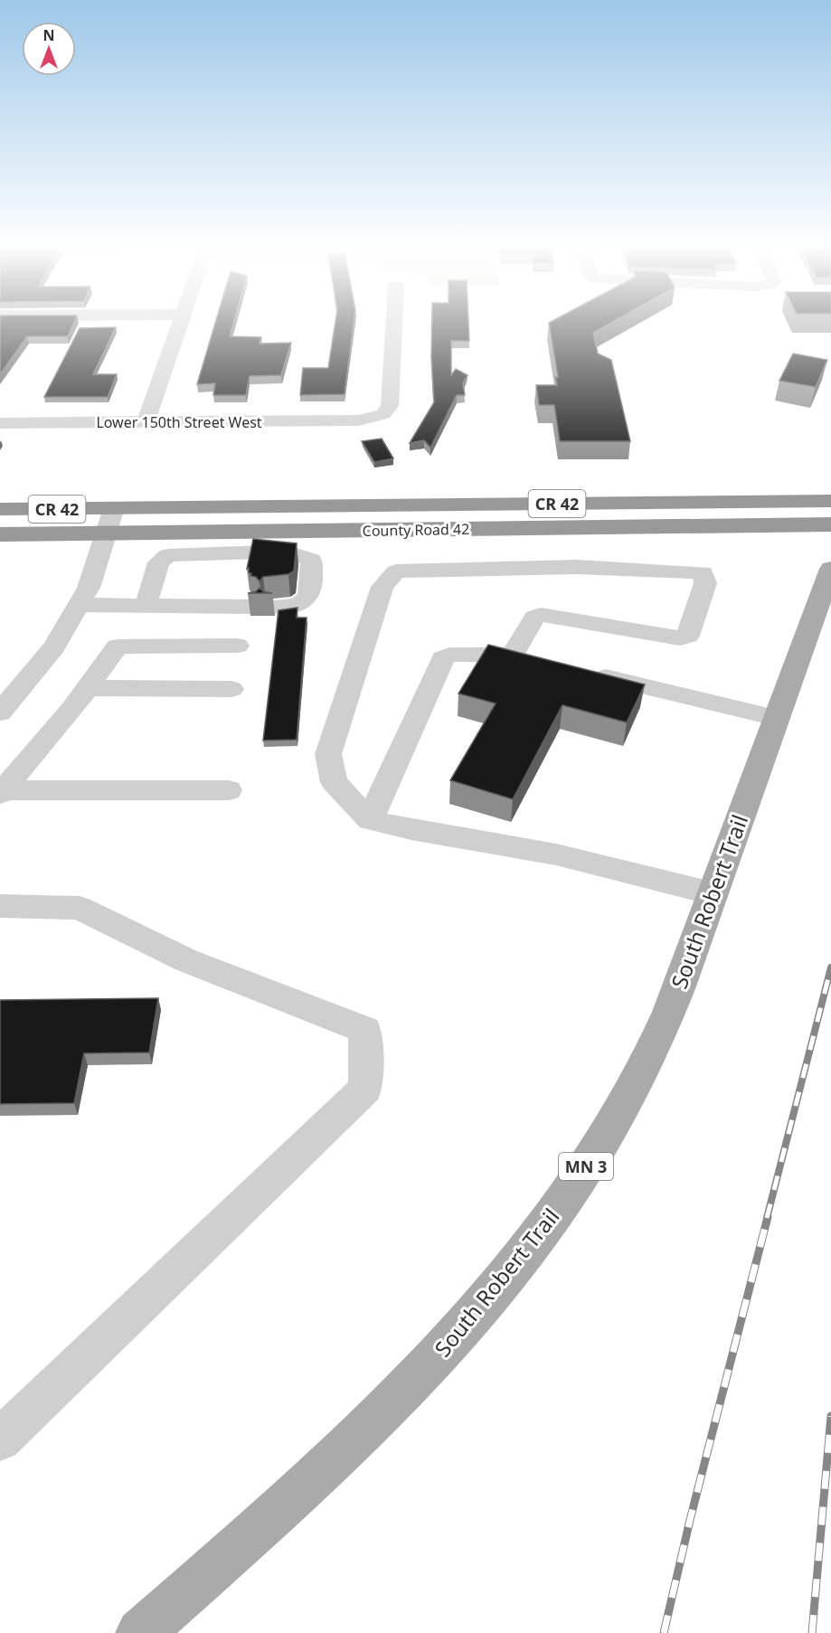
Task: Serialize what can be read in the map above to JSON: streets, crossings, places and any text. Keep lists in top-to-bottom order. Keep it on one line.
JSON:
{"streets":{"highway":["CR 42","County Road 42"],"main road":["South Robert Trail","MN 3"],"street":["Lower 150th Street West"]},"north":"top"}
